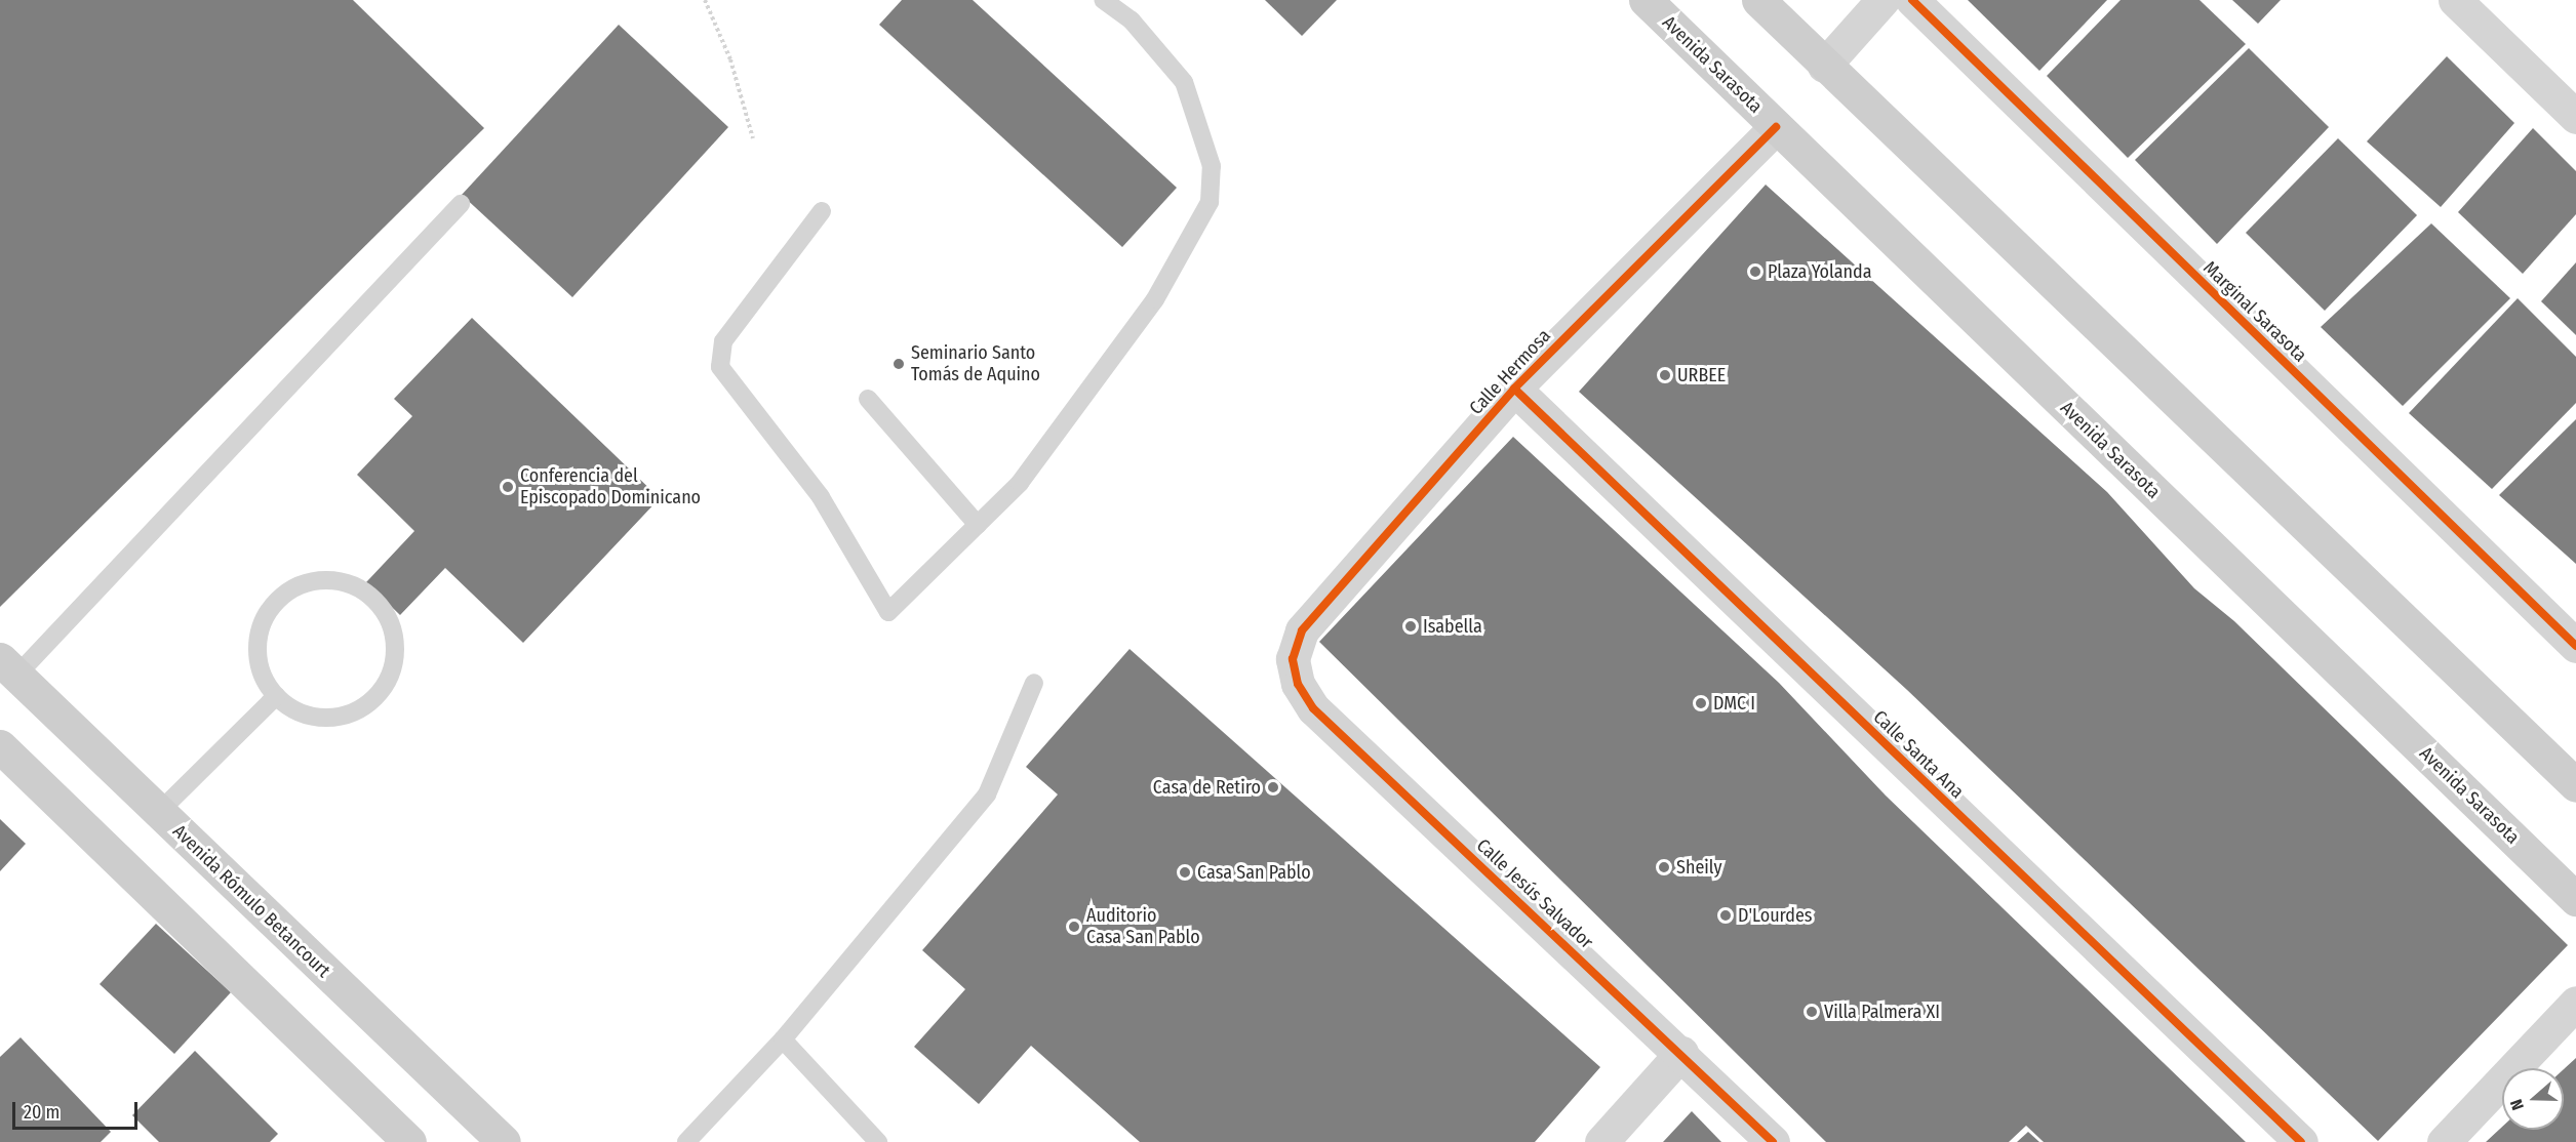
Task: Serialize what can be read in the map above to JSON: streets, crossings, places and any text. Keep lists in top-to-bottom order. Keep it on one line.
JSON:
{"streets":{"main road":["Avenida Sarasota","Avenida Rómulo Betancourt"],"street":["Marginal Sarasota","Calle Hermosa","Calle Santa Ana","Calle Jesús Salvador"]},"crossings":[["Avenida Sarasota","Calle Hermosa"],["Calle Hermosa","Calle Santa Ana"],["Calle Hermosa","Calle Jesús Salvador"]],"places":["Plaza Yolanda","Seminario Santo Tomás de Aquino","URBEE","Conferencia del Episcopado Dominicano","Isabella","DMC I","Casa de Retiro","Sheily","Casa San Pablo","D'Lourdes","Auditorio Casa San Pablo","Villa Palmera XI"],"scale_bar":"20 m","north":"left"}
